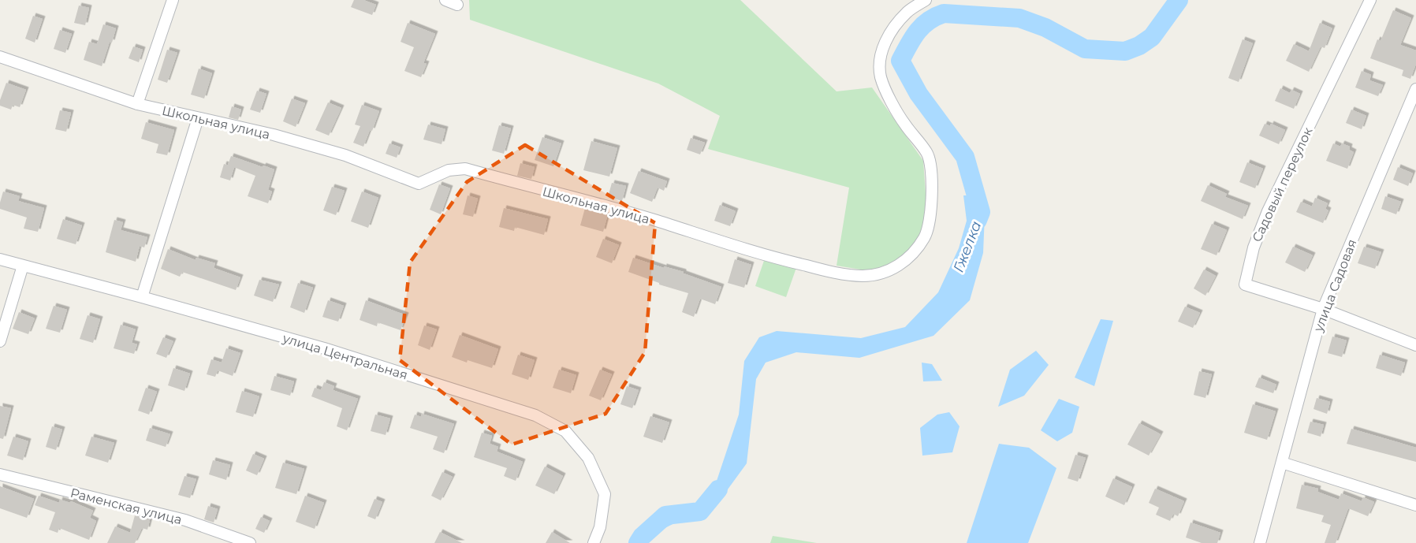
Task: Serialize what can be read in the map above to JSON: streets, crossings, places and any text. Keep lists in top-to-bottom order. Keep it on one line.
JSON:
{"streets":{"street":["Школьная улица","Садовый переулок","улица Садовая","улица Центральная","Раменская улица"]},"crossings":[["Садовый переулок","улица Садовая"]],"water":["Гжелка"]}
